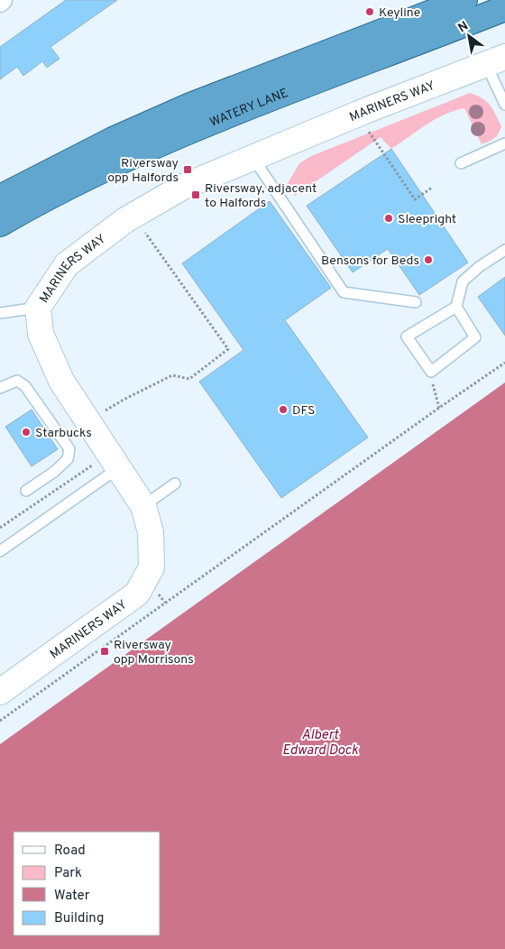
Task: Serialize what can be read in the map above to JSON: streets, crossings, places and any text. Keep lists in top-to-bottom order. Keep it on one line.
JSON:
{"streets":{"highway":["WATERY LANE"],"street":["MARINERS WAY"]},"water":["Albert Edward Dock"],"places":{"other":["Keyline","Sleepright","Bensons for Beds","DFS","Starbucks"],"transit":["Riversway opp Halfords","Riversway, adjacent to Halfords","Riversway opp Morrisons"]},"legend":["Road","Park","Water","Building"],"north":"top left"}
